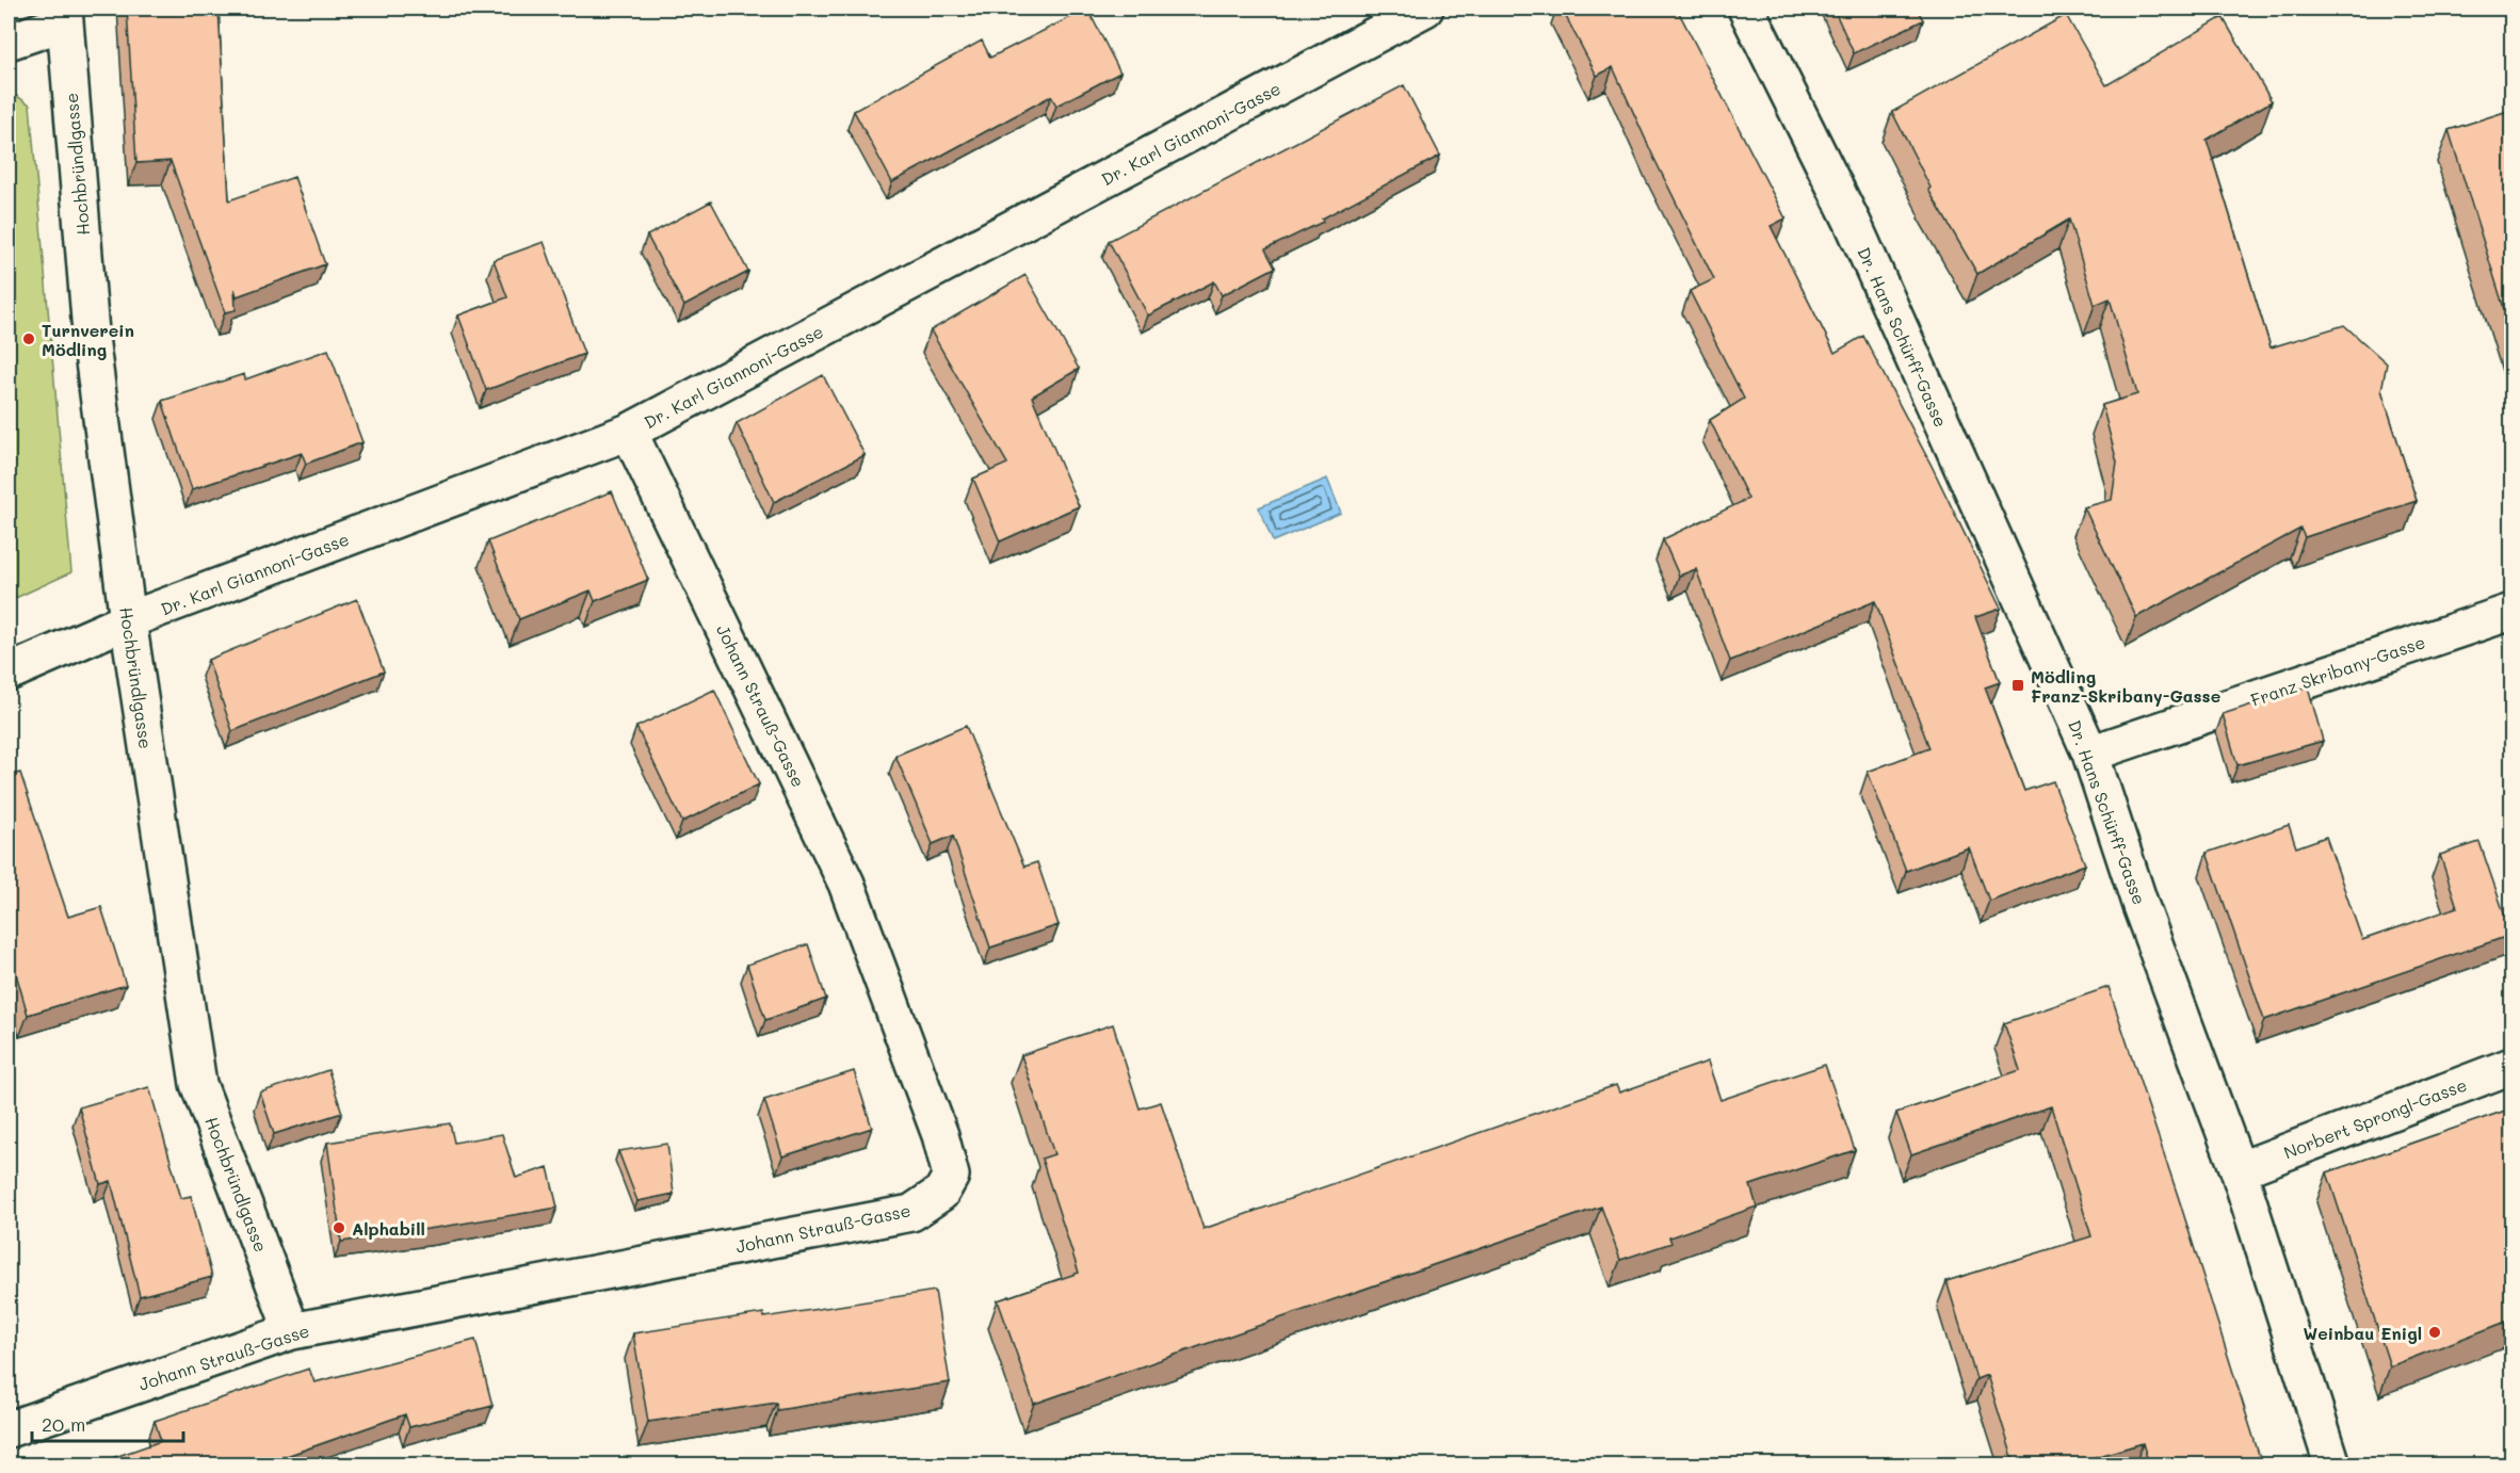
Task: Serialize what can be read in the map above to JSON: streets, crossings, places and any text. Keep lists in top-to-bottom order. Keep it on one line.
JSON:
{"streets":{"street":["Dr. Karl Giannoni-Gasse","Hochbründlgasse","Dr. Hans Schürff-Gasse","Franz Skribany-Gasse","Johann Strauß-Gasse","Norbert Sprongl-Gasse"]},"crossings":[["Dr. Karl Giannoni-Gasse","Hochbründlgasse"],["Dr. Karl Giannoni-Gasse","Johann Strauß-Gasse"],["Hochbründlgasse","Johann Strauß-Gasse"],["Dr. Hans Schürff-Gasse","Franz Skribany-Gasse"],["Dr. Hans Schürff-Gasse","Norbert Sprongl-Gasse"]],"places":{"other":["Turnverein Mödling","Alphabill","Weinbau Enigl"],"transit":["Mödling Franz-Skribany-Gasse"]},"scale_bar":"20 m"}
